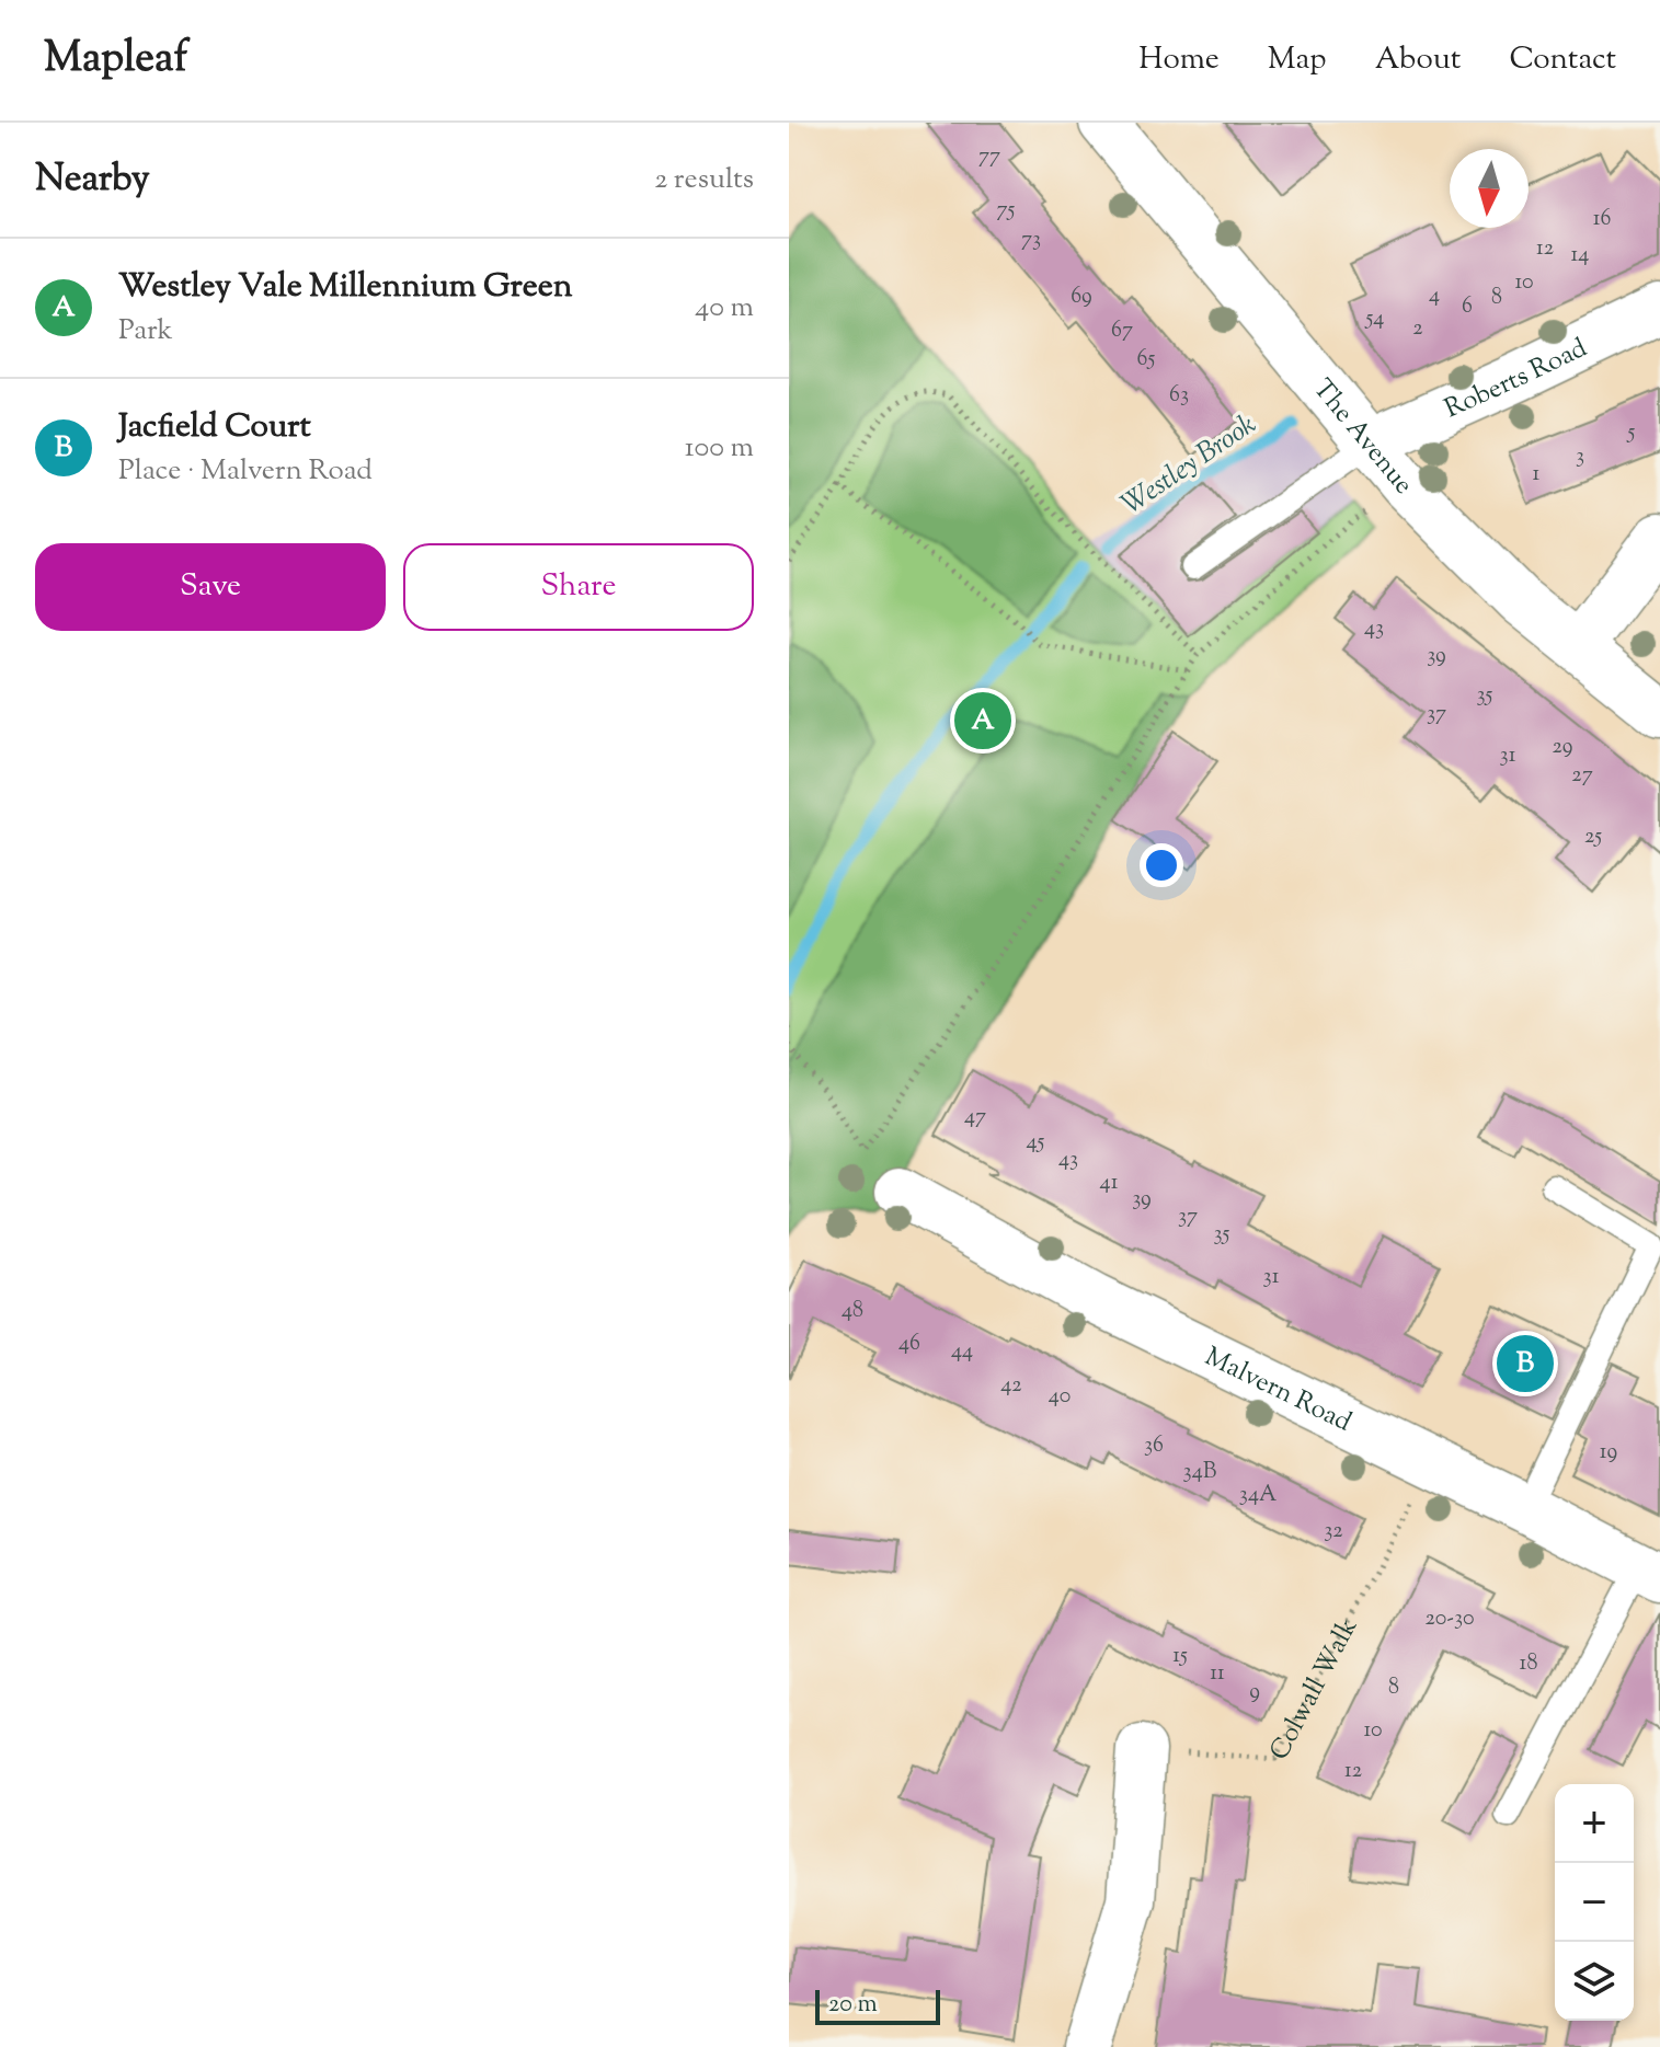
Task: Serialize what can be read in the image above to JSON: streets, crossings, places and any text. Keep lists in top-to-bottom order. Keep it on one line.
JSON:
{"streets":{"street":["Roberts Road","The Avenue","Malvern Road"],"path":["Colwall Walk"]},"crossings":[["Roberts Road","The Avenue"],["Malvern Road","Colwall Walk"]],"water":["Westley Brook"],"house_numbers":["77","75","16","73","12","14","10","4","69","8","6","54","2","67","65","63","5","3","1","43","39","35","37","29","31","27","25","47","45","43","41","39","37","35","31","48","46","44","42","40","36","19","34B","34A","32","20-30","15","18","11","8","9","10","12"],"scale_bar":"20 m","north":"bottom","page":{"header":"Mapleaf","nav":["Home","Map","About","Contact"],"heading":["Nearby","2 results"],"list":[{"mark":"A","name":"Westley Vale Millennium Green","note":"Park","value":"40 m"},{"mark":"B","name":"Jacfield Court","note":"Place · Malvern Road","value":"100 m"}],"buttons":["Save","Share"],"pins":["A","B"],"map_buttons":["+","−"],"scale":"20 m"}}
